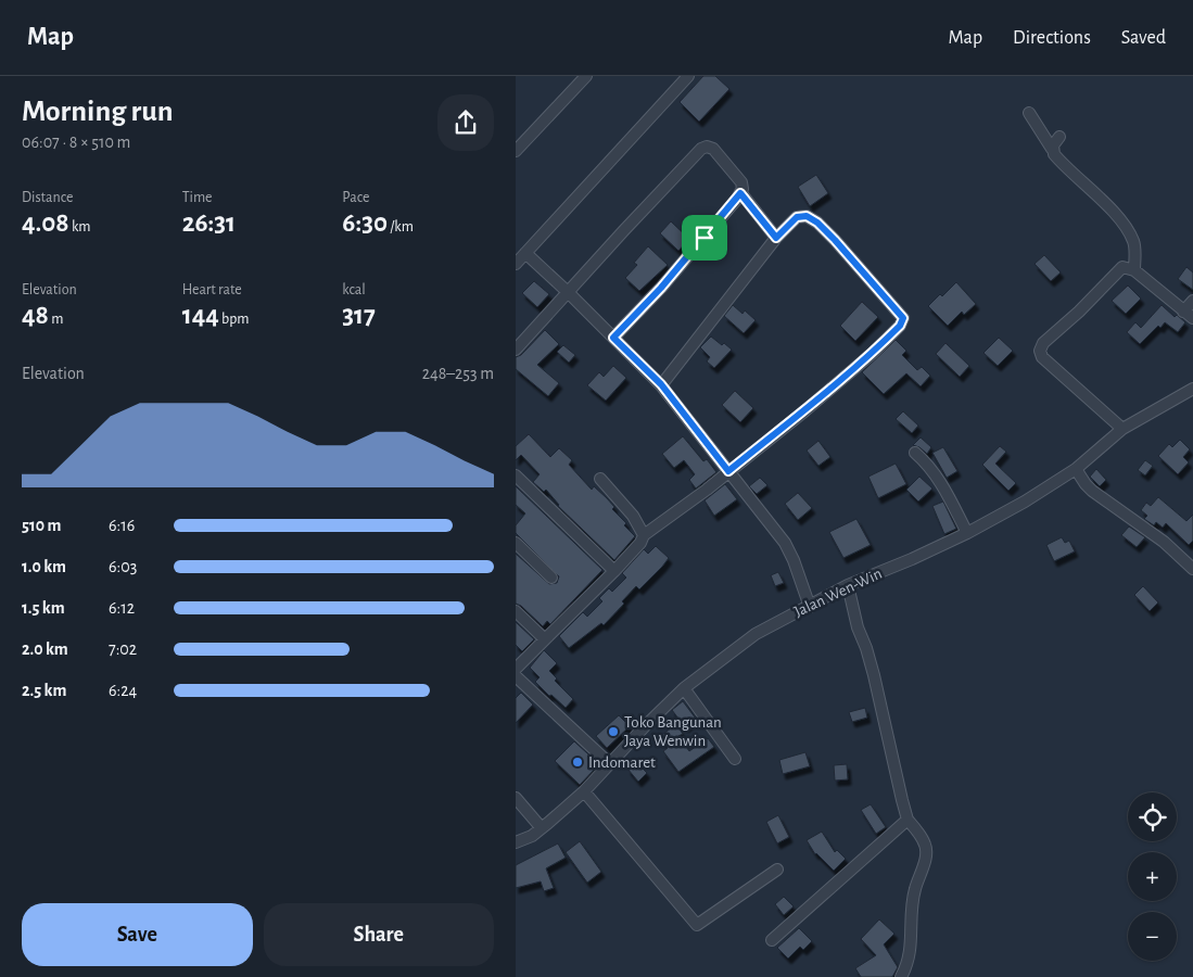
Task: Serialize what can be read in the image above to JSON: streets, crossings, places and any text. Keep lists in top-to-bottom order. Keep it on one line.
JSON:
{"streets":{"street":["Jalan Wen-Win"]},"places":["Toko Bangunan Jaya Wenwin","Indomaret"],"page":{"header":"Map","nav":["Map","Directions","Saved"],"heading":["Morning run","06:07 · 8 × 510 m"],"stats":[["Distance","4.08 km"],["Time","26:31"],["Pace","6:30 /km"],["Elevation","48 m"],["Heart rate","144 bpm"],["kcal","317"]],"chart":["Elevation","248–253 m"],"list":[{"name":"510 m","note":"6:16"},{"name":"1.0 km","note":"6:03"},{"name":"1.5 km","note":"6:12"},{"name":"2.0 km","note":"7:02"},{"name":"2.5 km","note":"6:24"}],"map_buttons":["+","−"],"buttons":["Save","Share"]}}
